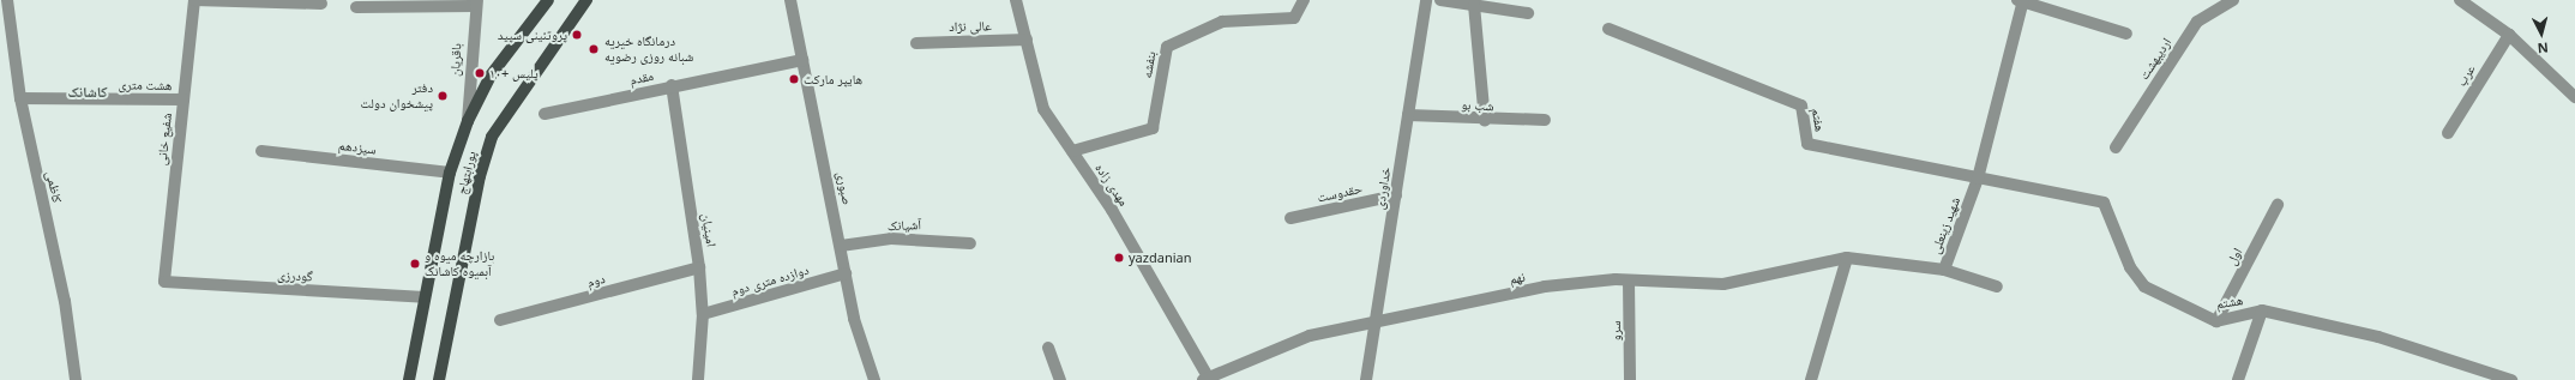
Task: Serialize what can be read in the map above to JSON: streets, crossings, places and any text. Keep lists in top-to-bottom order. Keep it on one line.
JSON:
{"streets":{"main road":["پورابتهاج"],"street":["عالی نژاد","اردیبهشت","باقریان","بنفشه","عرب","مقدم","هشت متری","شب بو","هفتم","شفیع خانی","سیزدهم","مهدی زاده","کاظمی","صبوری","خداوردی","حقدوست","آشیانک","شهید زینعلی","امینیان","اول","گودرزی","نهم","دوم","دوازده متری دوم","هشتم","سرو"]},"crossings":[["عالی نژاد","مهدی زاده"],["باقریان","پورابتهاج"],["بنفشه","مهدی زاده"],["مقدم","صبوری"],["مقدم","امینیان"],["هشت متری","شفیع خانی"],["هشت متری","کاظمی"],["شب بو","خداوردی"],["هفتم","شهید زینعلی"],["هفتم","هشتم"],["شفیع خانی","گودرزی"],["سیزدهم","پورابتهاج"],["پورابتهاج","گودرزی"],["مهدی زاده","نهم"],["صبوری","آشیانک"],["صبوری","دوازده متری دوم"],["خداوردی","حقدوست"],["خداوردی","نهم"],["شهید زینعلی","نهم"],["شهید زینعلی","هشتم"],["امینیان","دوم"],["امینیان","دوازده متری دوم"],["اول","هشتم"],["نهم","سرو"]],"districts":["کاشانک"],"places":["پروتئینی سپید","درمانگاه خیریه شبانه روزی رضویه","پلیس +۱۰","هایپر مارکت","دفتر پیشخوان دولت","yazdanian","بازارچه میوه و آبمیوه کاشانک"],"north":"bottom"}
